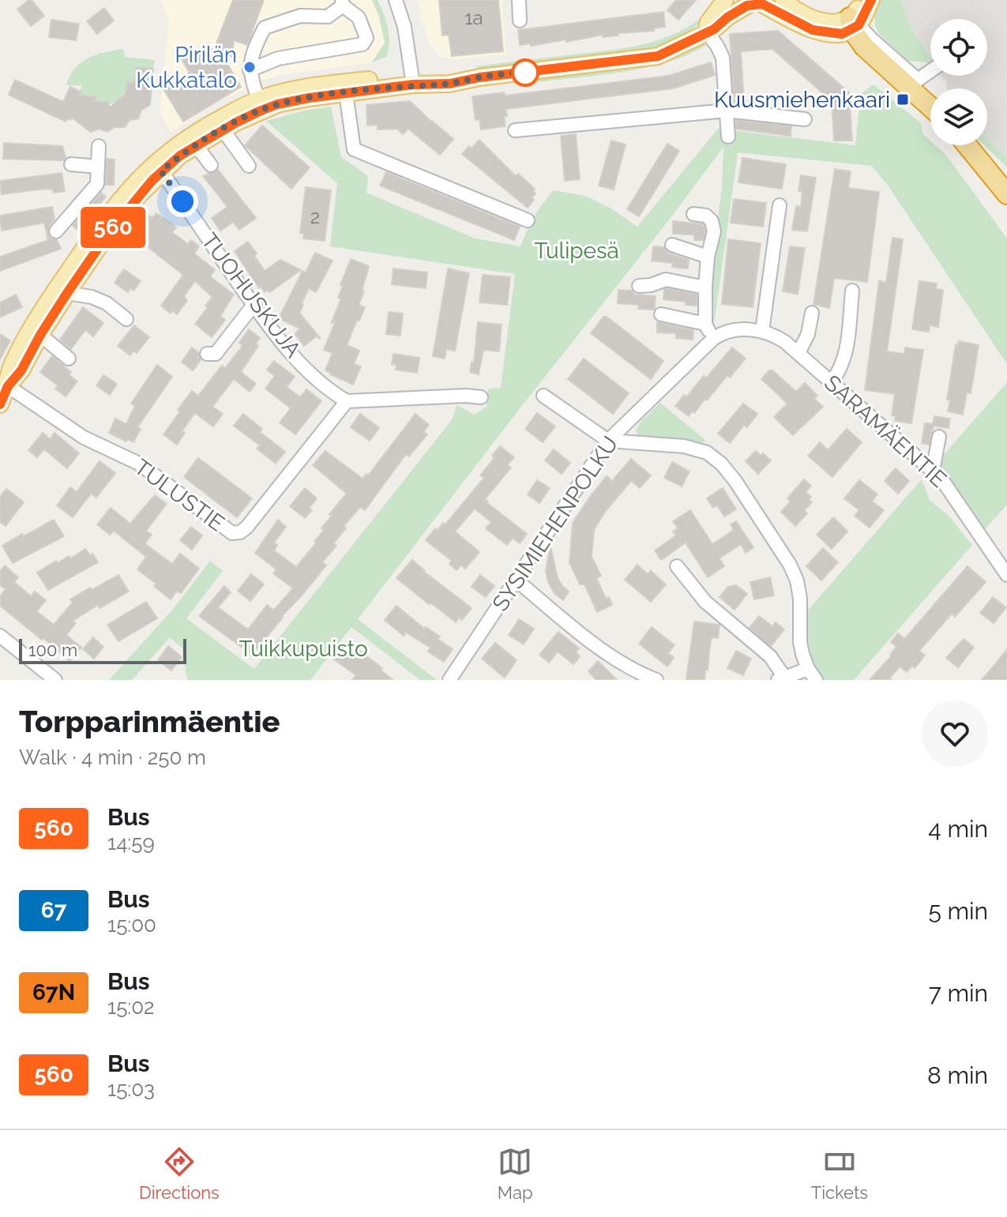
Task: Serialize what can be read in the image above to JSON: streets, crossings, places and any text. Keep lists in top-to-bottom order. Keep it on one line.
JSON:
{"streets":{"street":["TUOHUSKUJA","SARAMÄENTIE","TULUSTIE","SYSIMIEHENPOLKU"]},"crossings":[["TUOHUSKUJA","TULUSTIE"],["SARAMÄENTIE","SYSIMIEHENPOLKU"]],"parks":["Tulipesä","Tuikkupuisto"],"places":{"other":["Pirilän Kukkatalo"],"transit":["Kuusmiehenkaari"]},"lines":["bus line 560"],"house_numbers":["1a","2"],"scale_bar":"100 m","page":{"on_map":"560","scale":"100 m","heading":["Torpparinmäentie","Walk · 4 min · 250 m"],"list":[{"mark":"560","name":"Bus","note":"14:59","value":"4 min"},{"mark":"67","name":"Bus","note":"15:00","value":"5 min"},{"mark":"67N","name":"Bus","note":"15:02","value":"7 min"},{"mark":"560","name":"Bus","note":"15:03","value":"8 min"}],"tabs":["Directions","Map","Tickets"]}}
